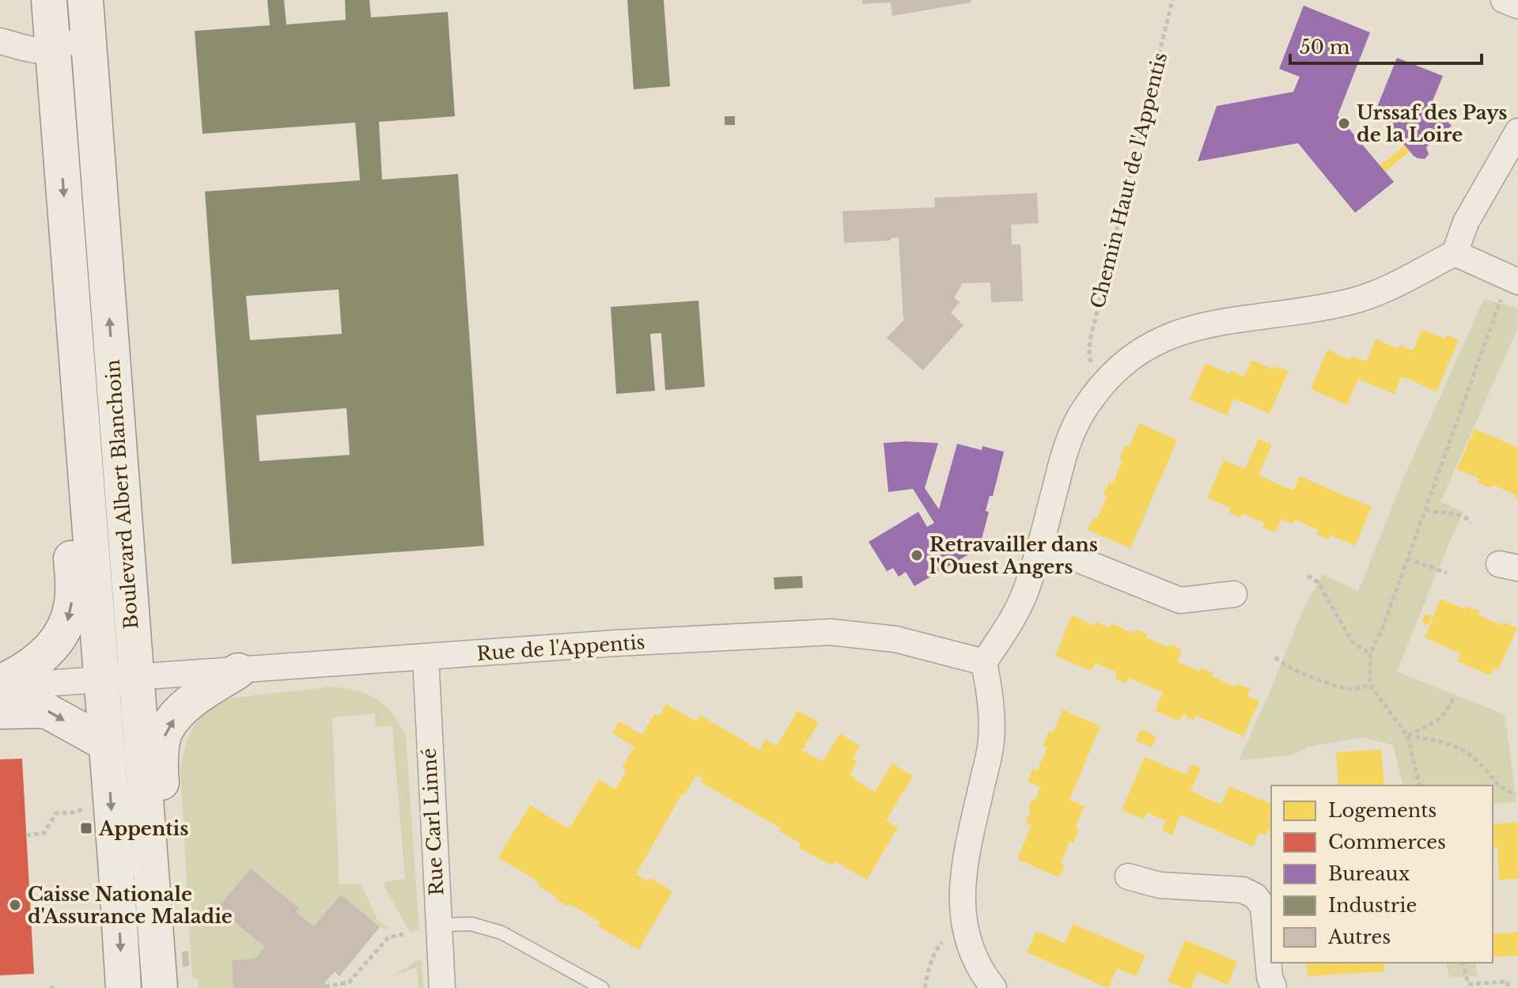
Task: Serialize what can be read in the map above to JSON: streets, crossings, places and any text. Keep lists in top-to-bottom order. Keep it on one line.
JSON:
{"streets":{"street":["Boulevard Albert Blanchoin","Rue de l'Appentis","Rue Carl Linné"],"path":["Chemin Haut de l'Appentis"]},"crossings":[["Boulevard Albert Blanchoin","Rue de l'Appentis"],["Rue de l'Appentis","Rue Carl Linné"]],"places":{"other":["Urssaf des Pays de la Loire","Retravailler dans l'Ouest Angers","Caisse Nationale d'Assurance Maladie"],"transit":["Appentis"]},"legend":["Logements","Commerces","Bureaux","Industrie","Autres"],"scale_bar":"50 m"}
